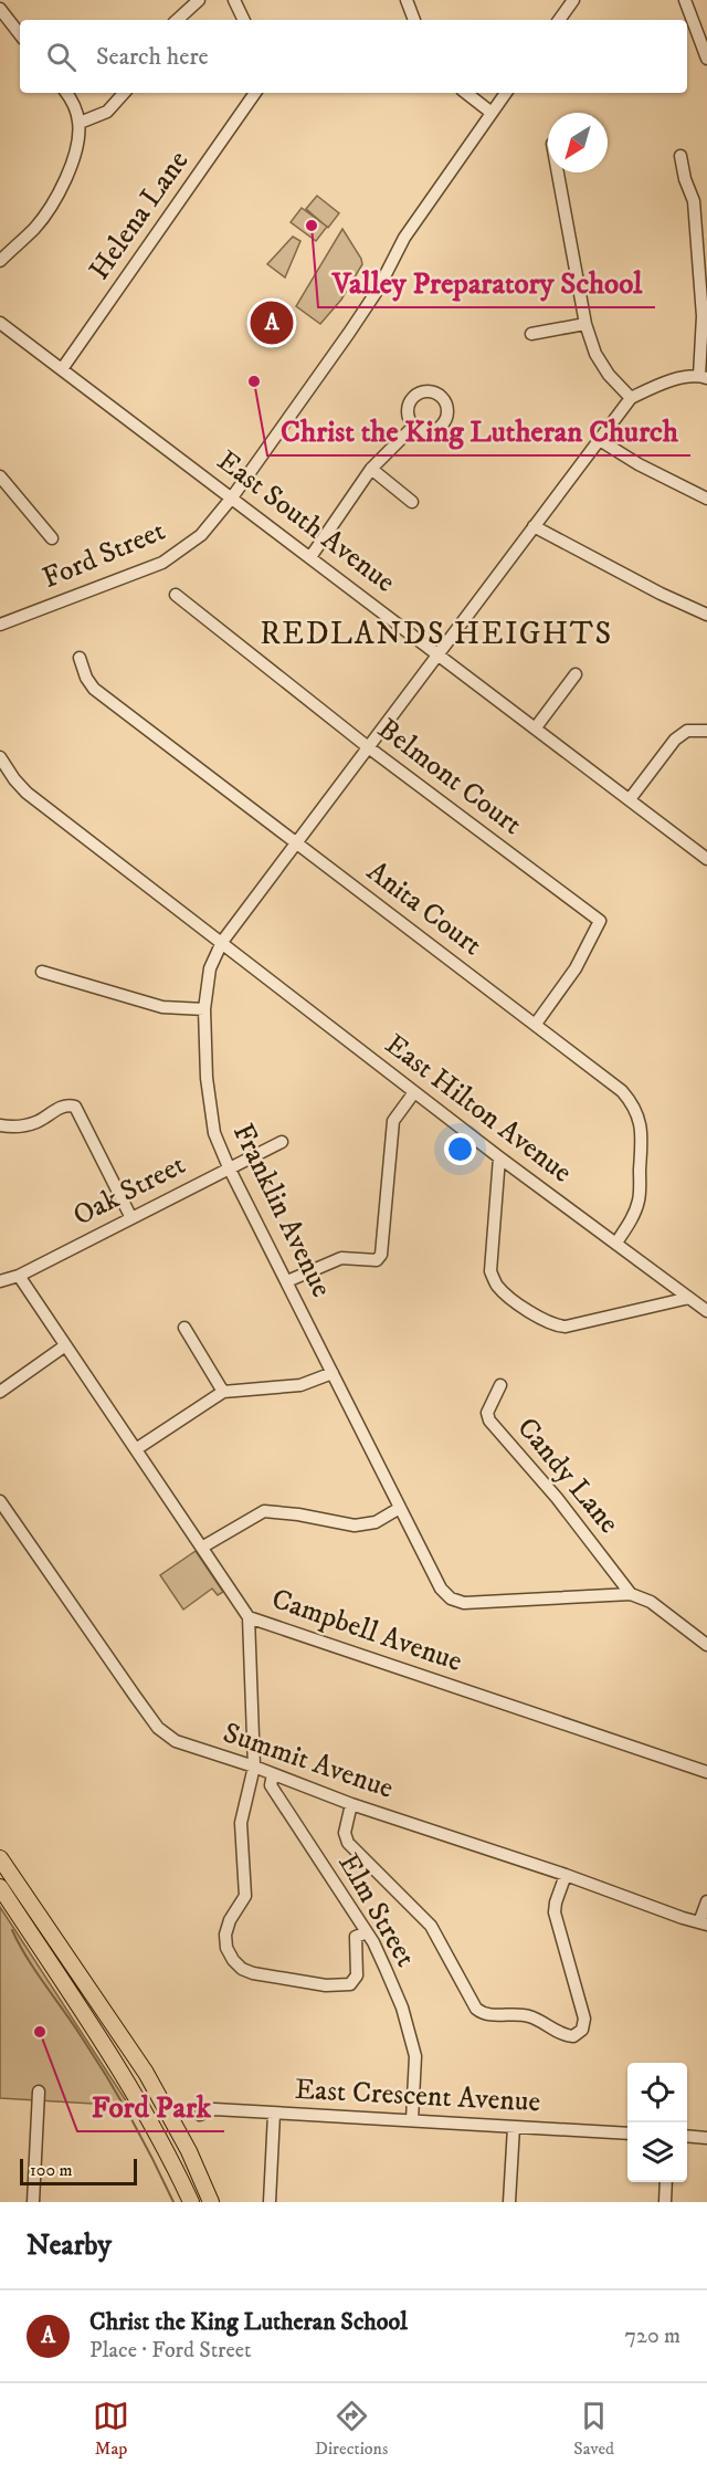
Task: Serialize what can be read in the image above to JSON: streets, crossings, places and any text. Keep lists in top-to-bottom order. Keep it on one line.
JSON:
{"streets":{"street":["Helena Lane","East South Avenue","Ford Street","Belmont Court","Anita Court","East Hilton Avenue","Oak Street","Franklin Avenue","Candy Lane","Campbell Avenue","Summit Avenue","Elm Street","East Crescent Avenue"]},"crossings":[["Helena Lane","East South Avenue"],["East South Avenue","Ford Street"],["East South Avenue","Franklin Avenue"],["Belmont Court","Anita Court"],["Belmont Court","Franklin Avenue"],["Anita Court","East Hilton Avenue"],["Anita Court","Franklin Avenue"],["East Hilton Avenue","Franklin Avenue"],["Oak Street","Franklin Avenue"],["Oak Street","Campbell Avenue"],["Franklin Avenue","Candy Lane"],["Summit Avenue","Elm Street"],["Elm Street","East Crescent Avenue"]],"districts":["REDLANDS HEIGHTS"],"places":["Valley Preparatory School","Christ the King Lutheran Church","Ford Park"],"scale_bar":"100 m","north":"bottom left","page":{"search":"Search here","pins":"A","scale":"100 m","heading":"Nearby","list":[{"mark":"A","name":"Christ the King Lutheran School","note":"Place · Ford Street","value":"720 m"}],"nav":["Map","Directions","Saved"]}}
